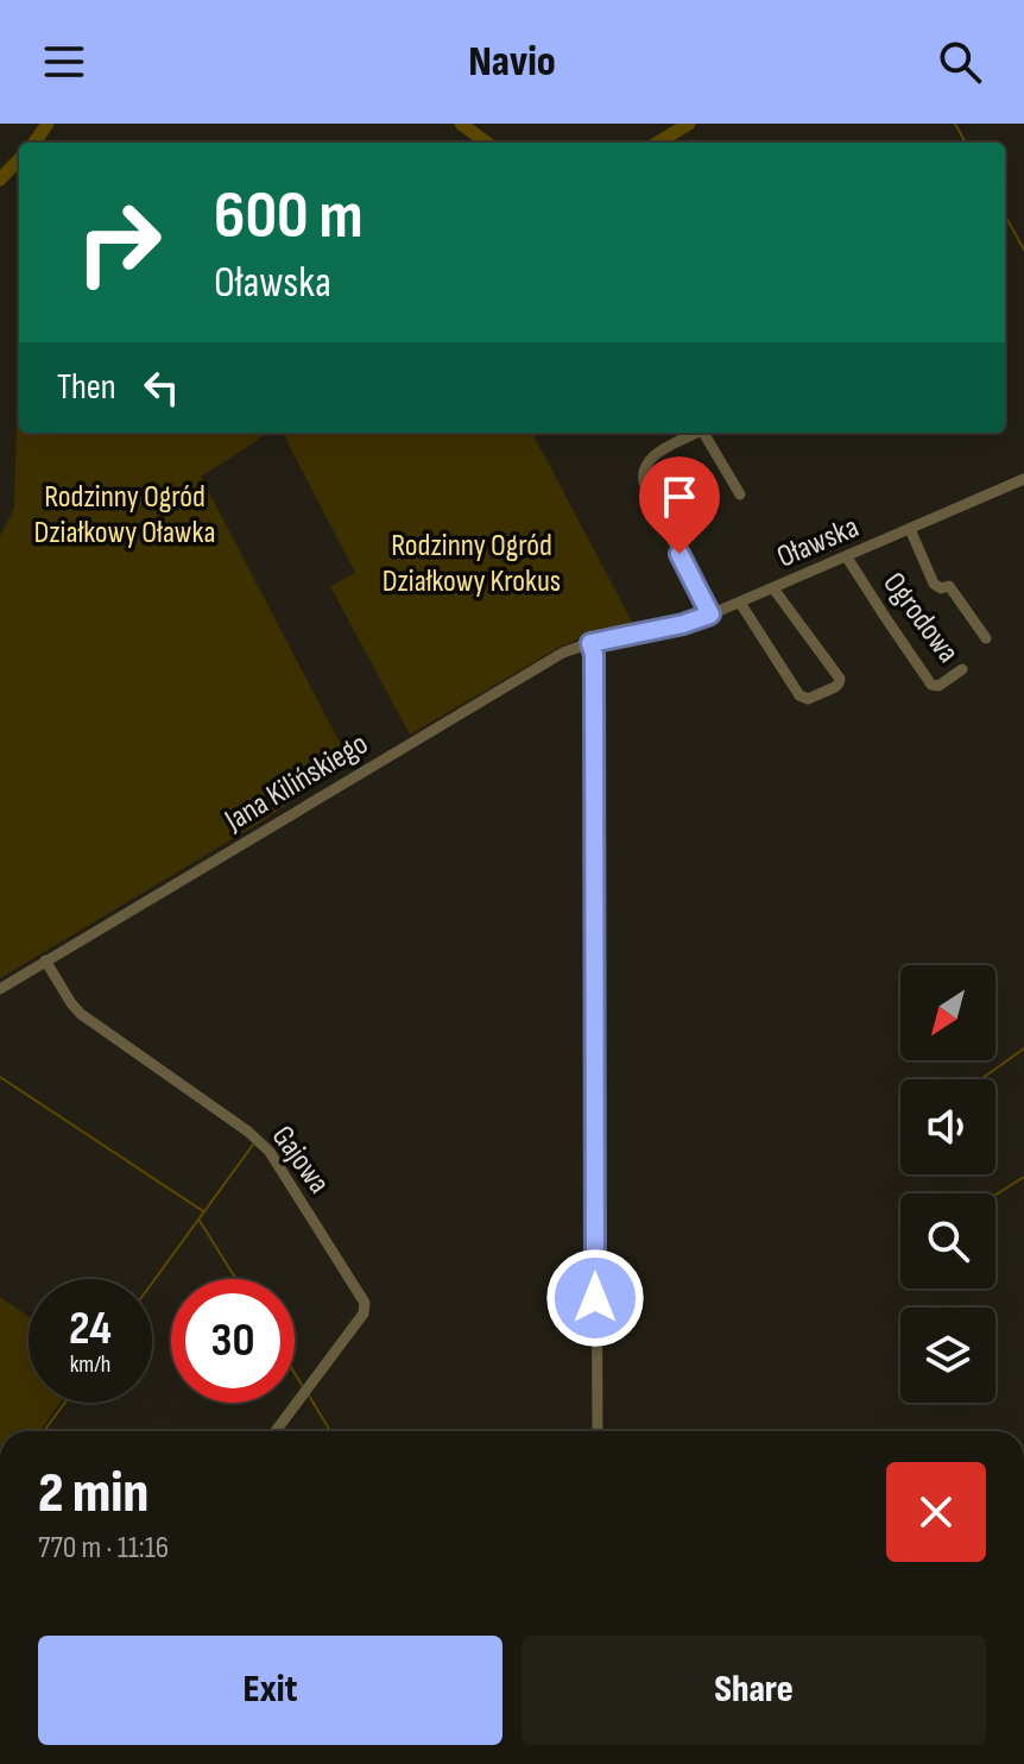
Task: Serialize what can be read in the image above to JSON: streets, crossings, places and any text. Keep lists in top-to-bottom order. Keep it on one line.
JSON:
{"streets":{"street":["Oławska","Ogrodowa","Jana Kilińskiego","Gajowa"]},"crossings":[["Oławska","Ogrodowa"],["Oławska","Jana Kilińskiego"],["Jana Kilińskiego","Gajowa"]],"parks":["Rodzinny Ogród Działkowy Oławka","Rodzinny Ogród Działkowy Krokus"],"north":"bottom left","page":{"header":"Navio","turn":["600 m","Oławska"],"then":"Then","speed":"24 km/h","limit":"30","heading":["2 min","770 m · 11:16"],"buttons":["Exit","Share"]}}
